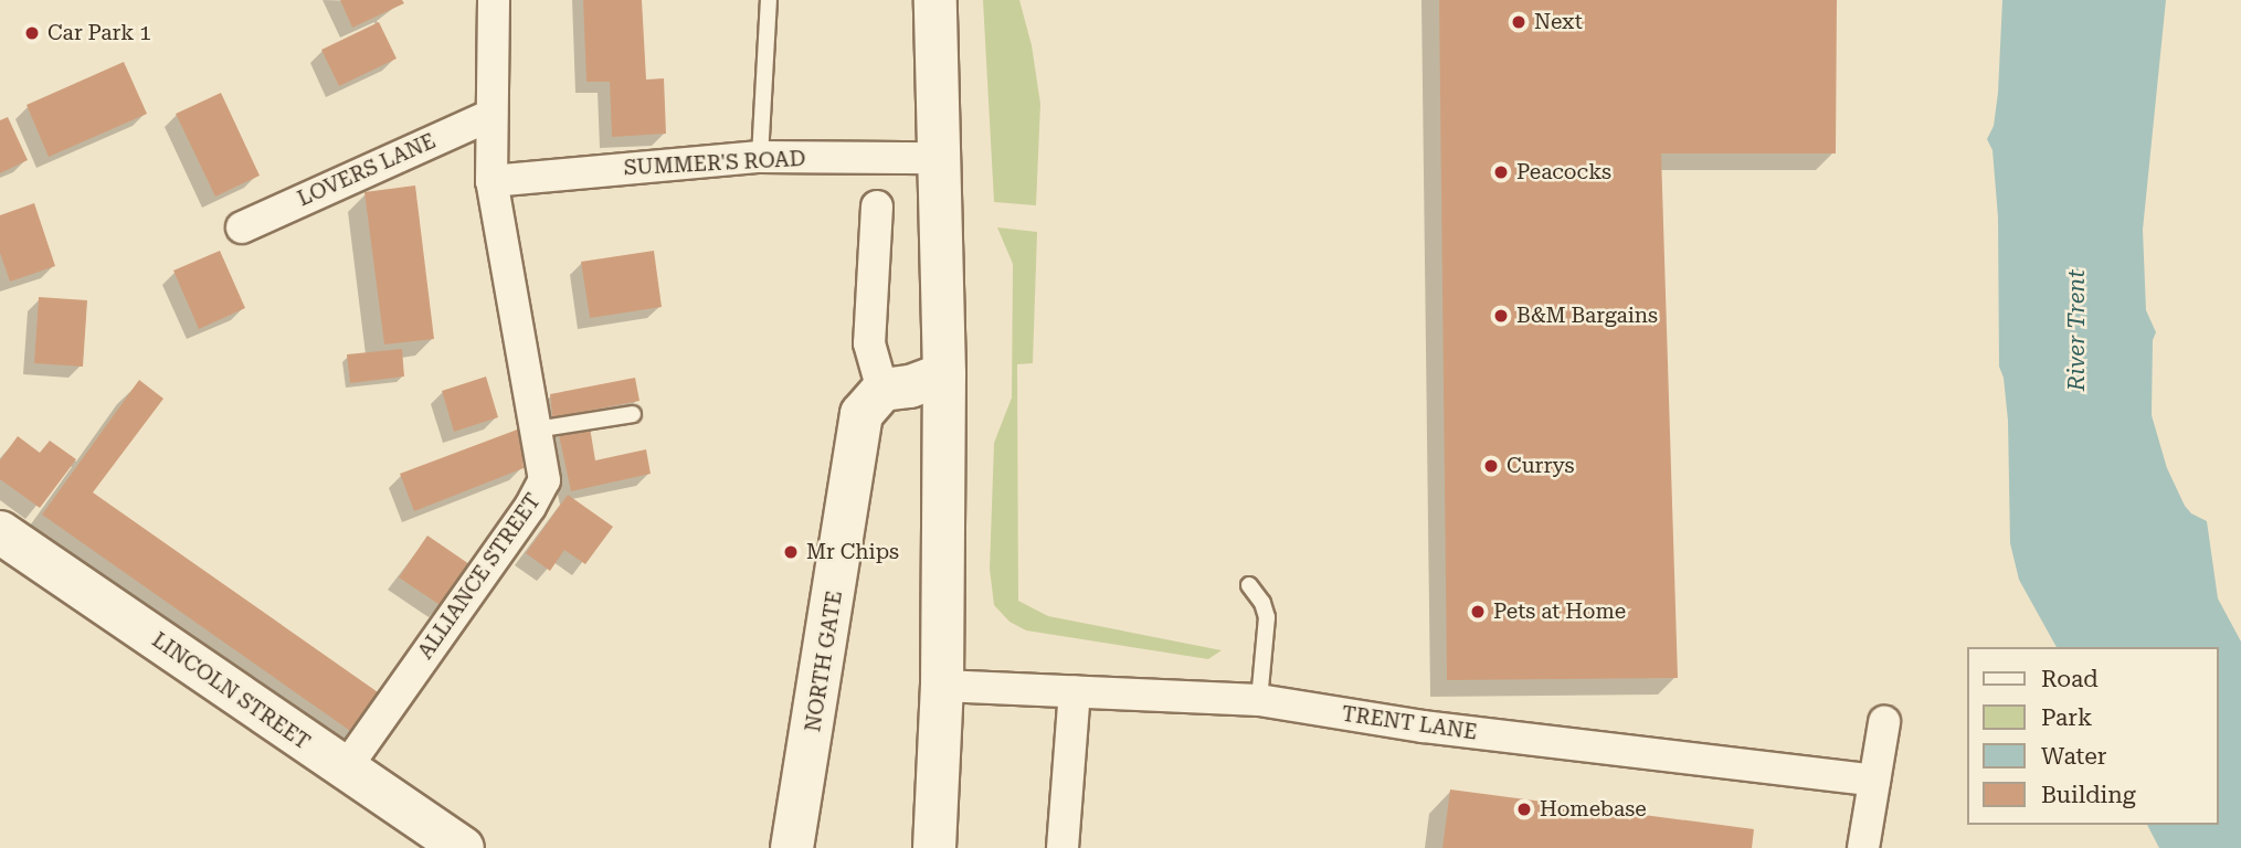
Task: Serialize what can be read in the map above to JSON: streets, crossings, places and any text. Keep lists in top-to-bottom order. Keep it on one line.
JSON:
{"streets":{"street":["SUMMER'S ROAD","LOVERS LANE","ALLIANCE STREET","NORTH GATE","LINCOLN STREET","TRENT LANE"]},"crossings":[["SUMMER'S ROAD","ALLIANCE STREET"],["LOVERS LANE","ALLIANCE STREET"],["ALLIANCE STREET","LINCOLN STREET"]],"water":["River Trent"],"places":["Next","Car Park 1","Peacocks","B&M Bargains","Currys","Mr Chips","Pets at Home","Homebase"],"legend":["Road","Park","Water","Building"]}
